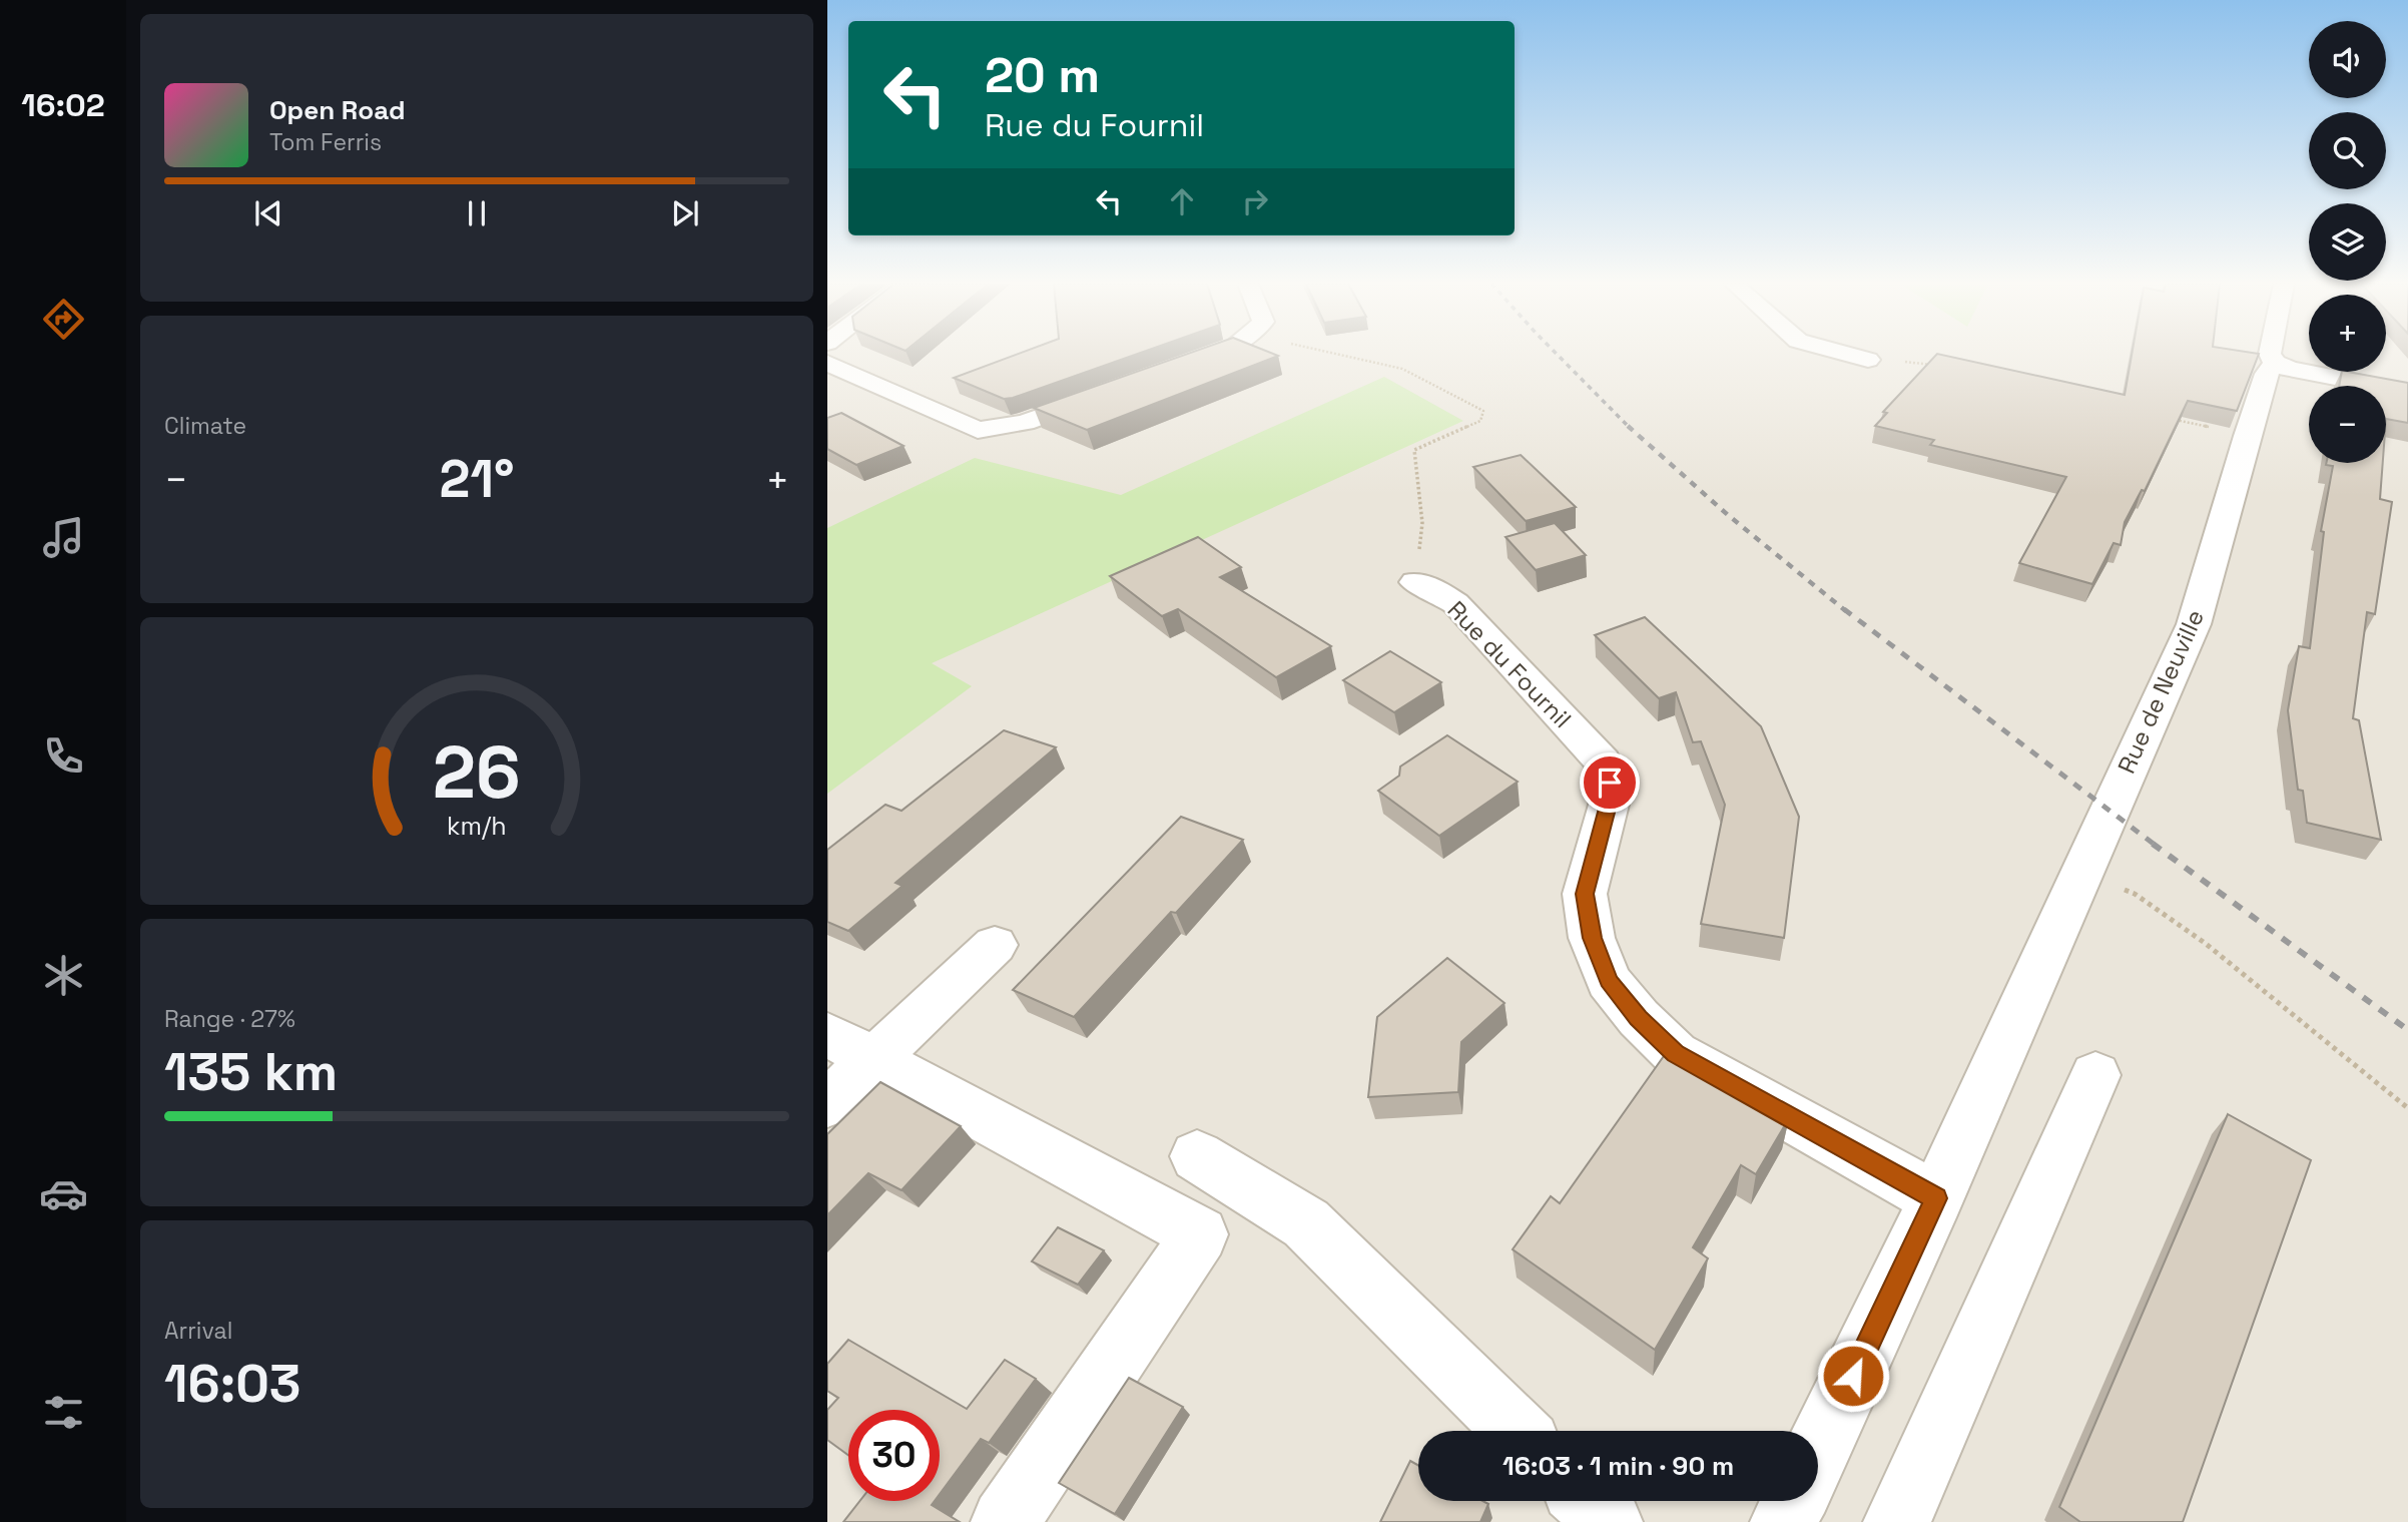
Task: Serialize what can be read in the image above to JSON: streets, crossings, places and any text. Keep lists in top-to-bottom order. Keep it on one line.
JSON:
{"streets":{"street":["Rue du Fournil","Rue de Neuville"]},"crossings":[["Rue du Fournil","Rue de Neuville"]],"page":{"tabs":"16:02","map_buttons":["+","−"],"turn":["20 m","Rue du Fournil"],"song":["Open Road","Tom Ferris"],"tile":["Climate",["Range · 27%","135 km"],["Arrival","16:03"]],"heat":["−","21°","+"],"limit":"30","trip":"16:03 · 1 min · 90 m","gauge":["26","km/h"]}}
